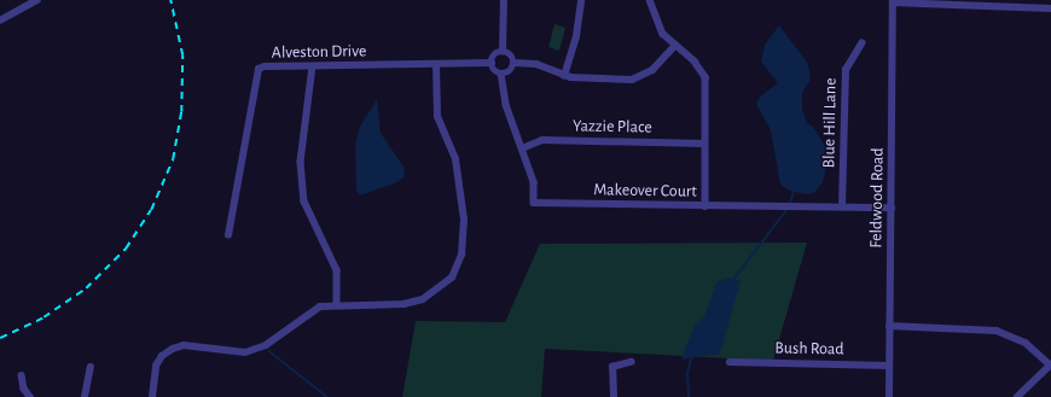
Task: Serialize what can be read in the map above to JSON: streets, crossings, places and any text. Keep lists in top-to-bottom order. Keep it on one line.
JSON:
{"streets":{"street":["Alveston Drive","Blue Hill Lane","Yazzie Place","Makeover Court","Feldwood Road","Bush Road"]},"crossings":[["Alveston Drive","Makeover Court"],["Blue Hill Lane","Makeover Court"],["Yazzie Place","Makeover Court"],["Makeover Court","Feldwood Road"],["Feldwood Road","Bush Road"]]}
